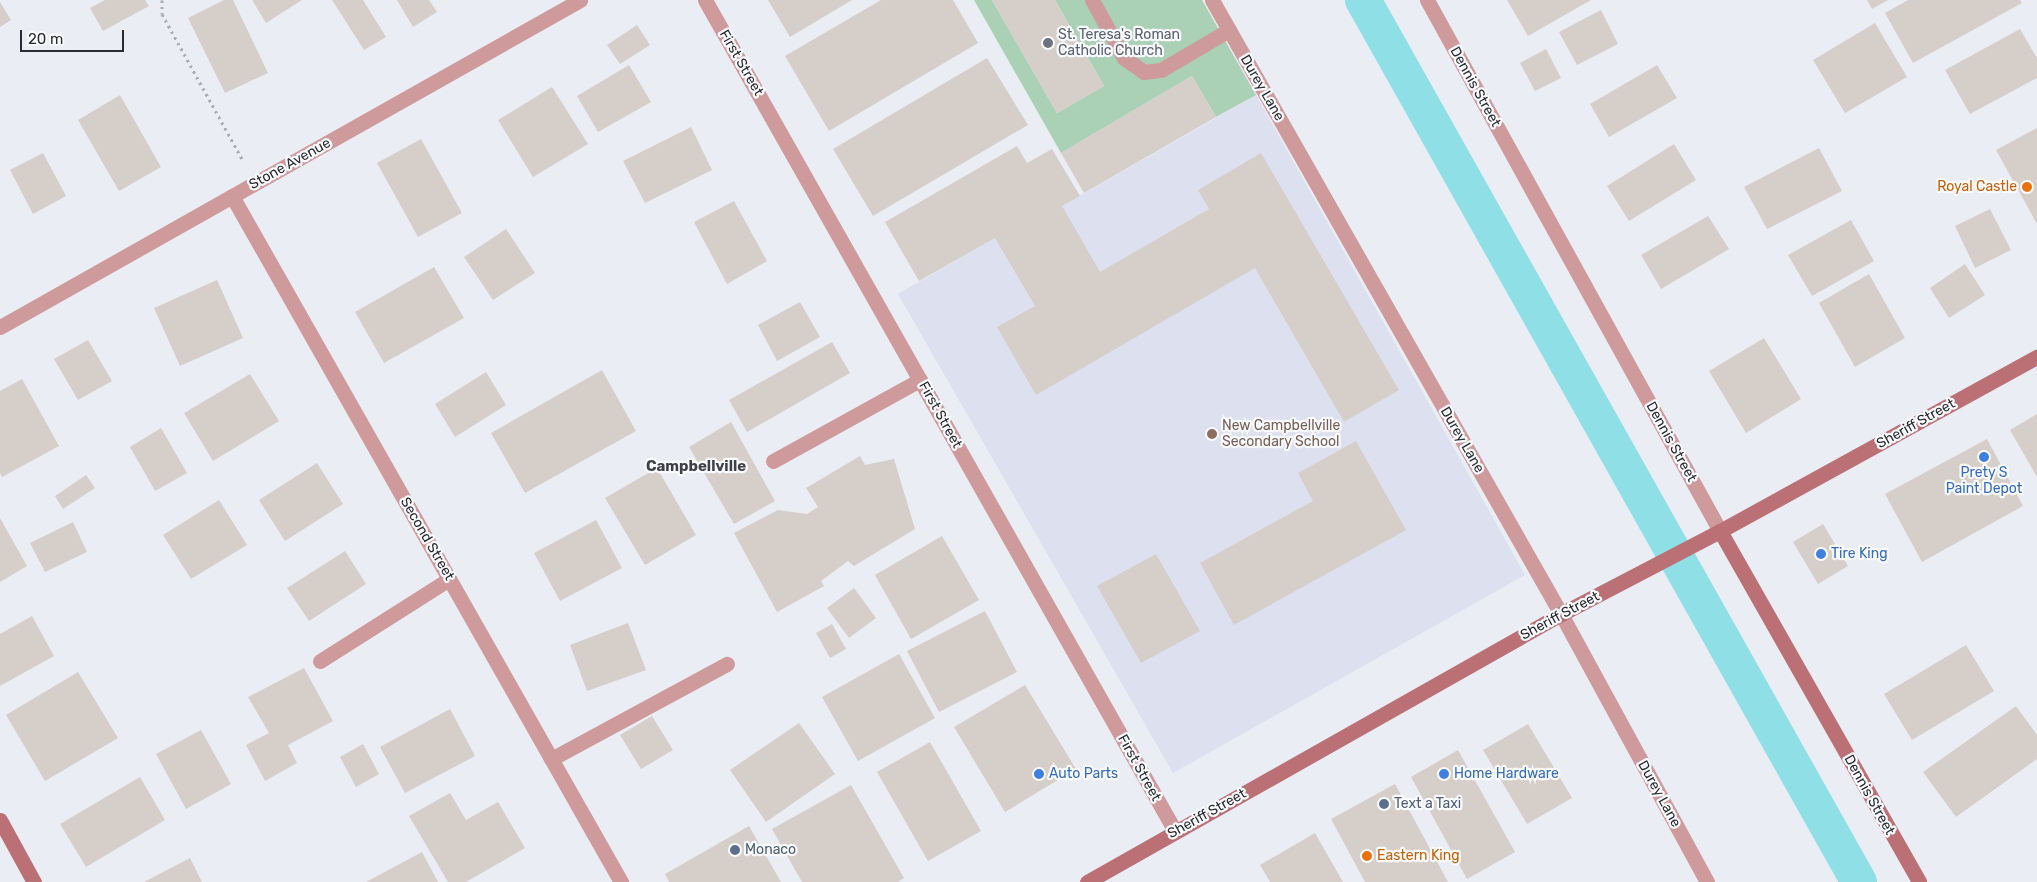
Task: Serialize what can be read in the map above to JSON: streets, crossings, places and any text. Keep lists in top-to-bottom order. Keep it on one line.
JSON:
{"streets":{"main road":["Dennis Street","Sheriff Street"],"street":["First Street","Durey Lane","Stone Avenue","Second Street"]},"crossings":[["First Street","Sheriff Street"],["Dennis Street","Sheriff Street"],["Durey Lane","Sheriff Street"],["Stone Avenue","Second Street"]],"districts":["Campbellville"],"places":["St. Teresa's Roman Catholic Church","Royal Castle","New Campbellville Secondary School","Prety S Paint Depot","Tire King","Auto Parts","Home Hardware","Text a Taxi","Monaco","Eastern King"],"scale_bar":"20 m"}
